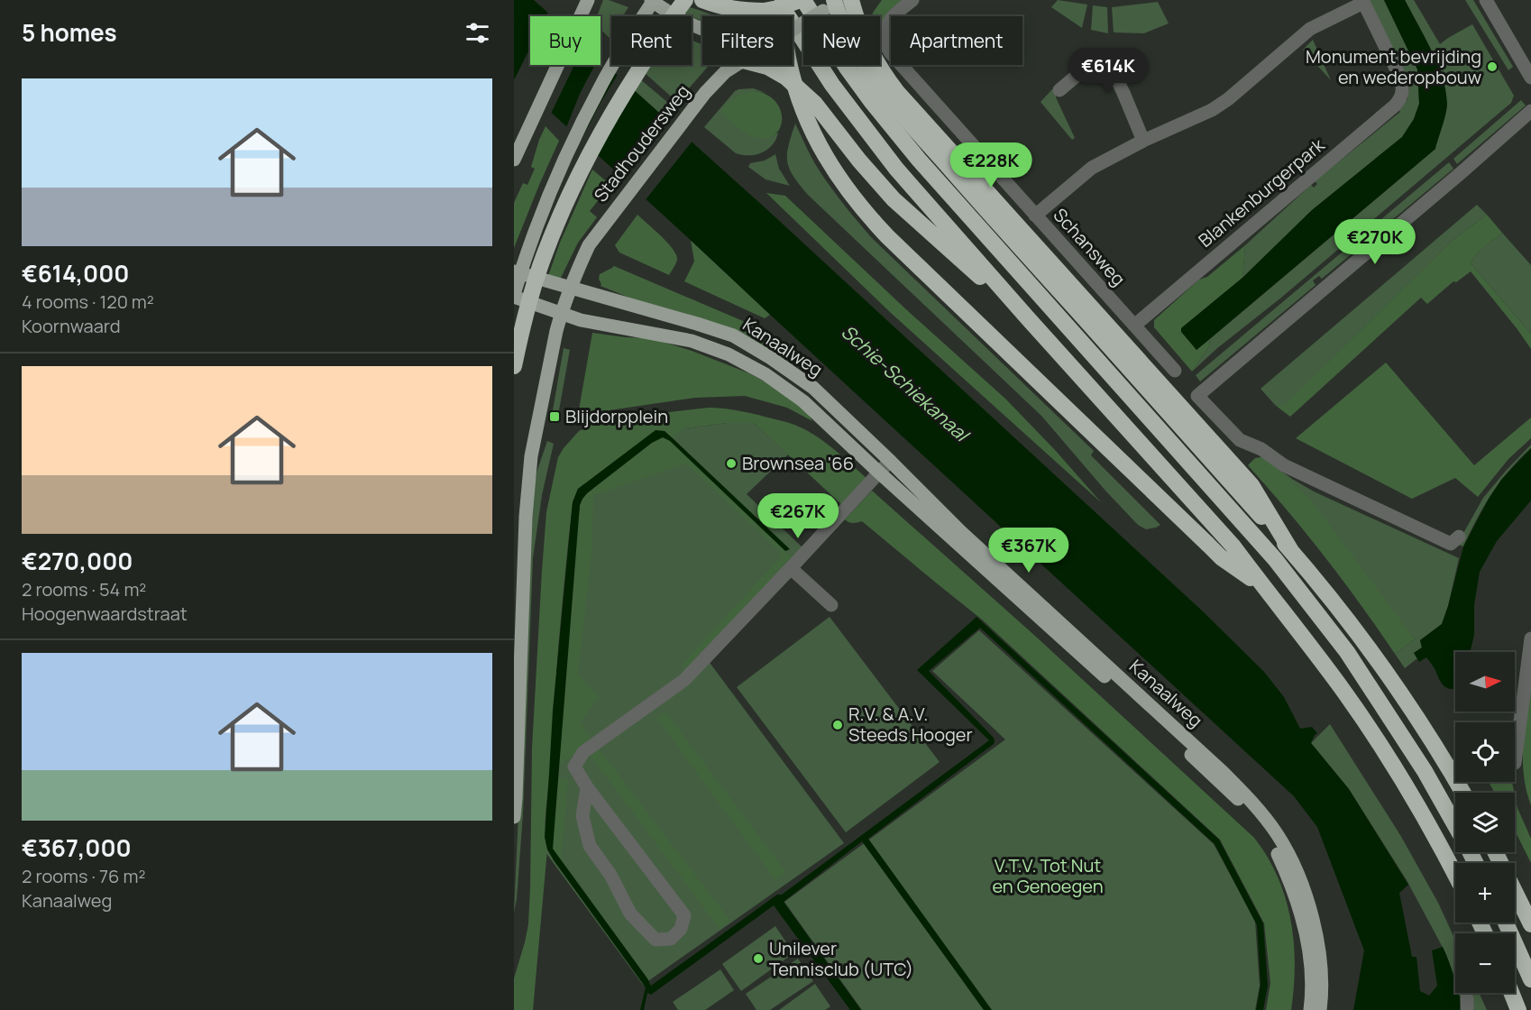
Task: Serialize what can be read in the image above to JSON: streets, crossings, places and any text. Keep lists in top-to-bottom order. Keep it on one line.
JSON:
{"streets":{"main road":["Stadhoudersweg","Kanaalweg"],"street":["Blankenburgerpark","Schansweg"]},"crossings":[["Stadhoudersweg","Kanaalweg"],["Blankenburgerpark","Schansweg"]],"water":["Schie-Schiekanaal"],"parks":["V.T.V. Tot Nut en Genoegen"],"places":{"other":["Monument bevrijding en wederopbouw","Brownsea '66","R.V. & A.V. Steeds Hooger","Unilever Tennisclub (UTC)"],"transit":["Blijdorpplein"]},"north":"right","page":{"heading":"5 homes","chip":["Buy","Rent","Filters","New","Apartment"],"price":["€614K","€228K","€270K","€267K","€367K"],"list":[{"name":"€614,000","note":"4 rooms · 120 m² · Koornwaard"},{"name":"€270,000","note":"2 rooms · 54 m² · Hoogenwaardstraat"},{"name":"€367,000","note":"2 rooms · 76 m² · Kanaalweg"}],"map_buttons":["+","−"]}}
